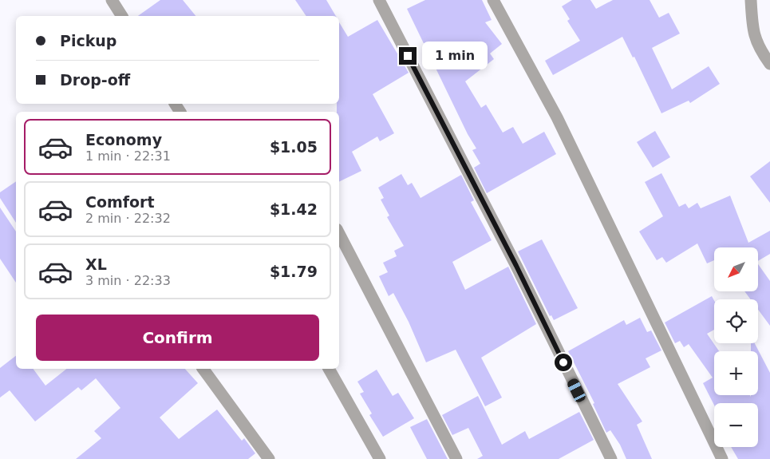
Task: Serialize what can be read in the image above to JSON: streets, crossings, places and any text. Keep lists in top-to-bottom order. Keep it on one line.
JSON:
{"north":"bottom left","page":{"banner":["Pickup","Drop-off"],"bubble":"1 min","list":[{"name":"Economy","note":"1 min · 22:31","value":"$1.05"},{"name":"Comfort","note":"2 min · 22:32","value":"$1.42"},{"name":"XL","note":"3 min · 22:33","value":"$1.79"}],"map_buttons":["+","−"],"buttons":"Confirm"}}
